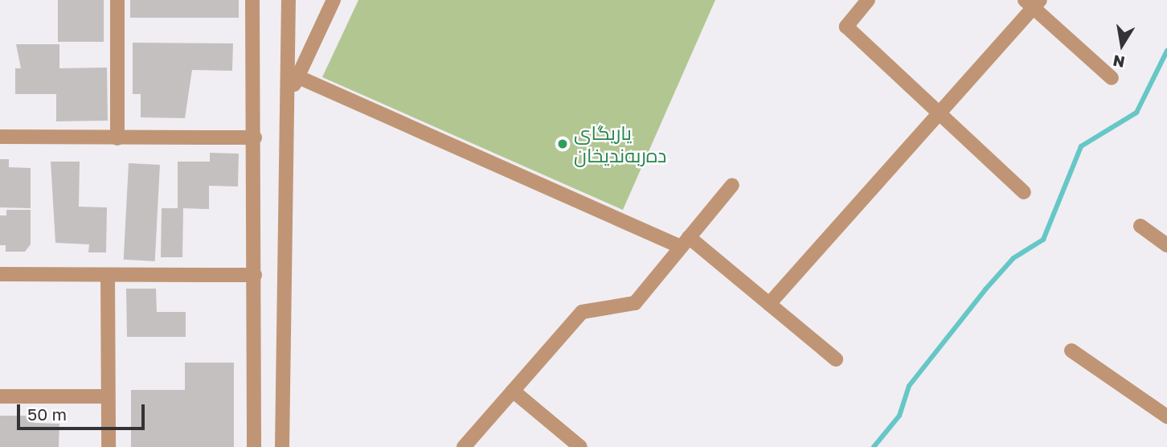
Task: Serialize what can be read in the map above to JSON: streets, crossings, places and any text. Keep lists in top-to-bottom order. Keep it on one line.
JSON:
{"places":["یاریگاى ده‌ربه‌ندیخان"],"scale_bar":"50 m","north":"bottom"}
